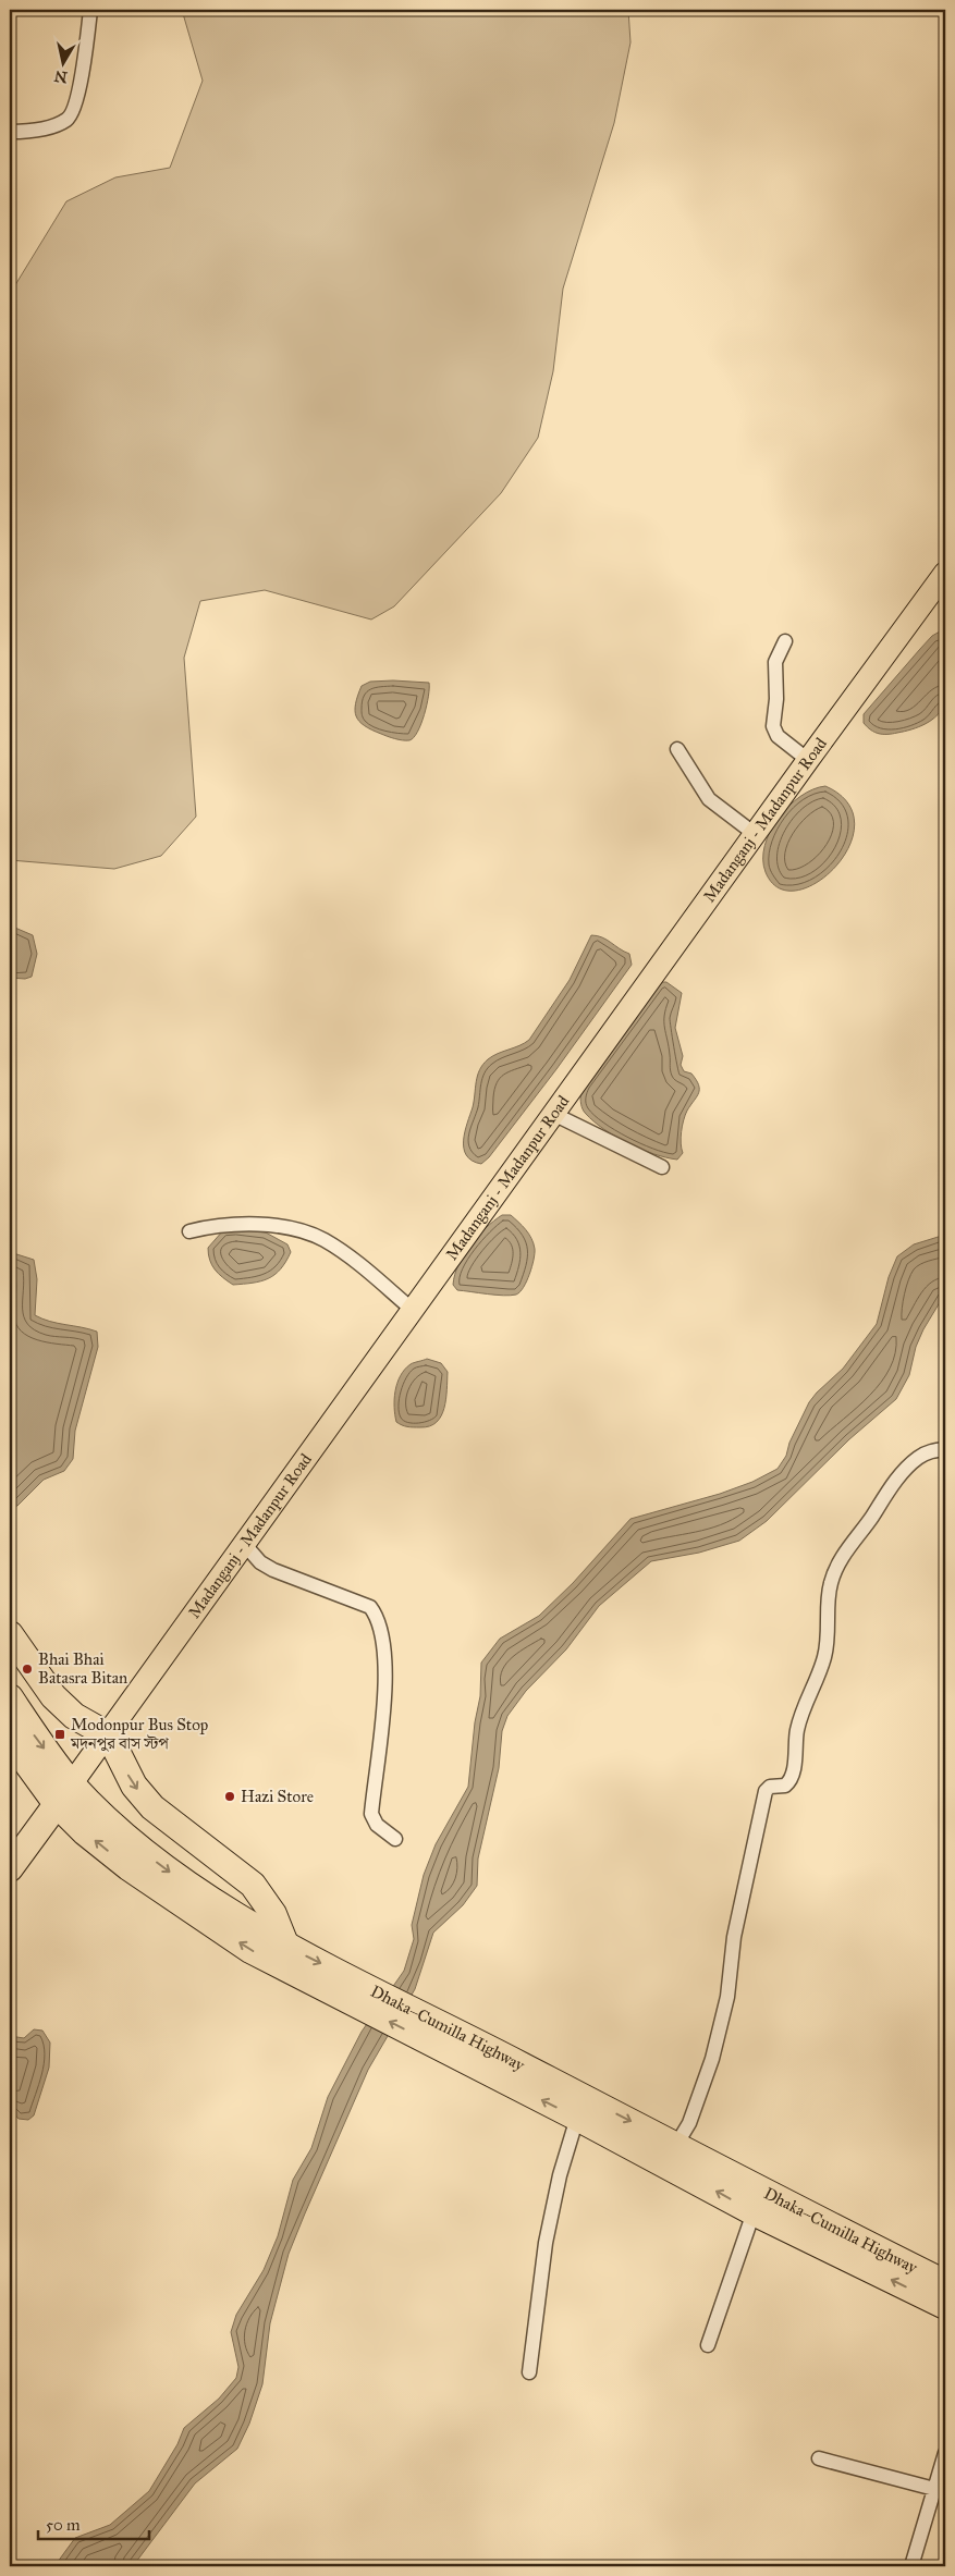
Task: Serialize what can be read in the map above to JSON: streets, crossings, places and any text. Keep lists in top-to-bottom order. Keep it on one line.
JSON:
{"streets":{"highway":["Dhaka–Cumilla Highway"],"main road":["Madanganj - Madanpur Road"]},"crossings":[["Madanganj - Madanpur Road","Dhaka–Cumilla Highway"]],"places":{"other":["Bhai Bhai Batasra Bitan","Hazi Store"],"transit":["Modonpur Bus Stop মদনপুর বাস স্টপ"]},"scale_bar":"50 m","north":"bottom"}
